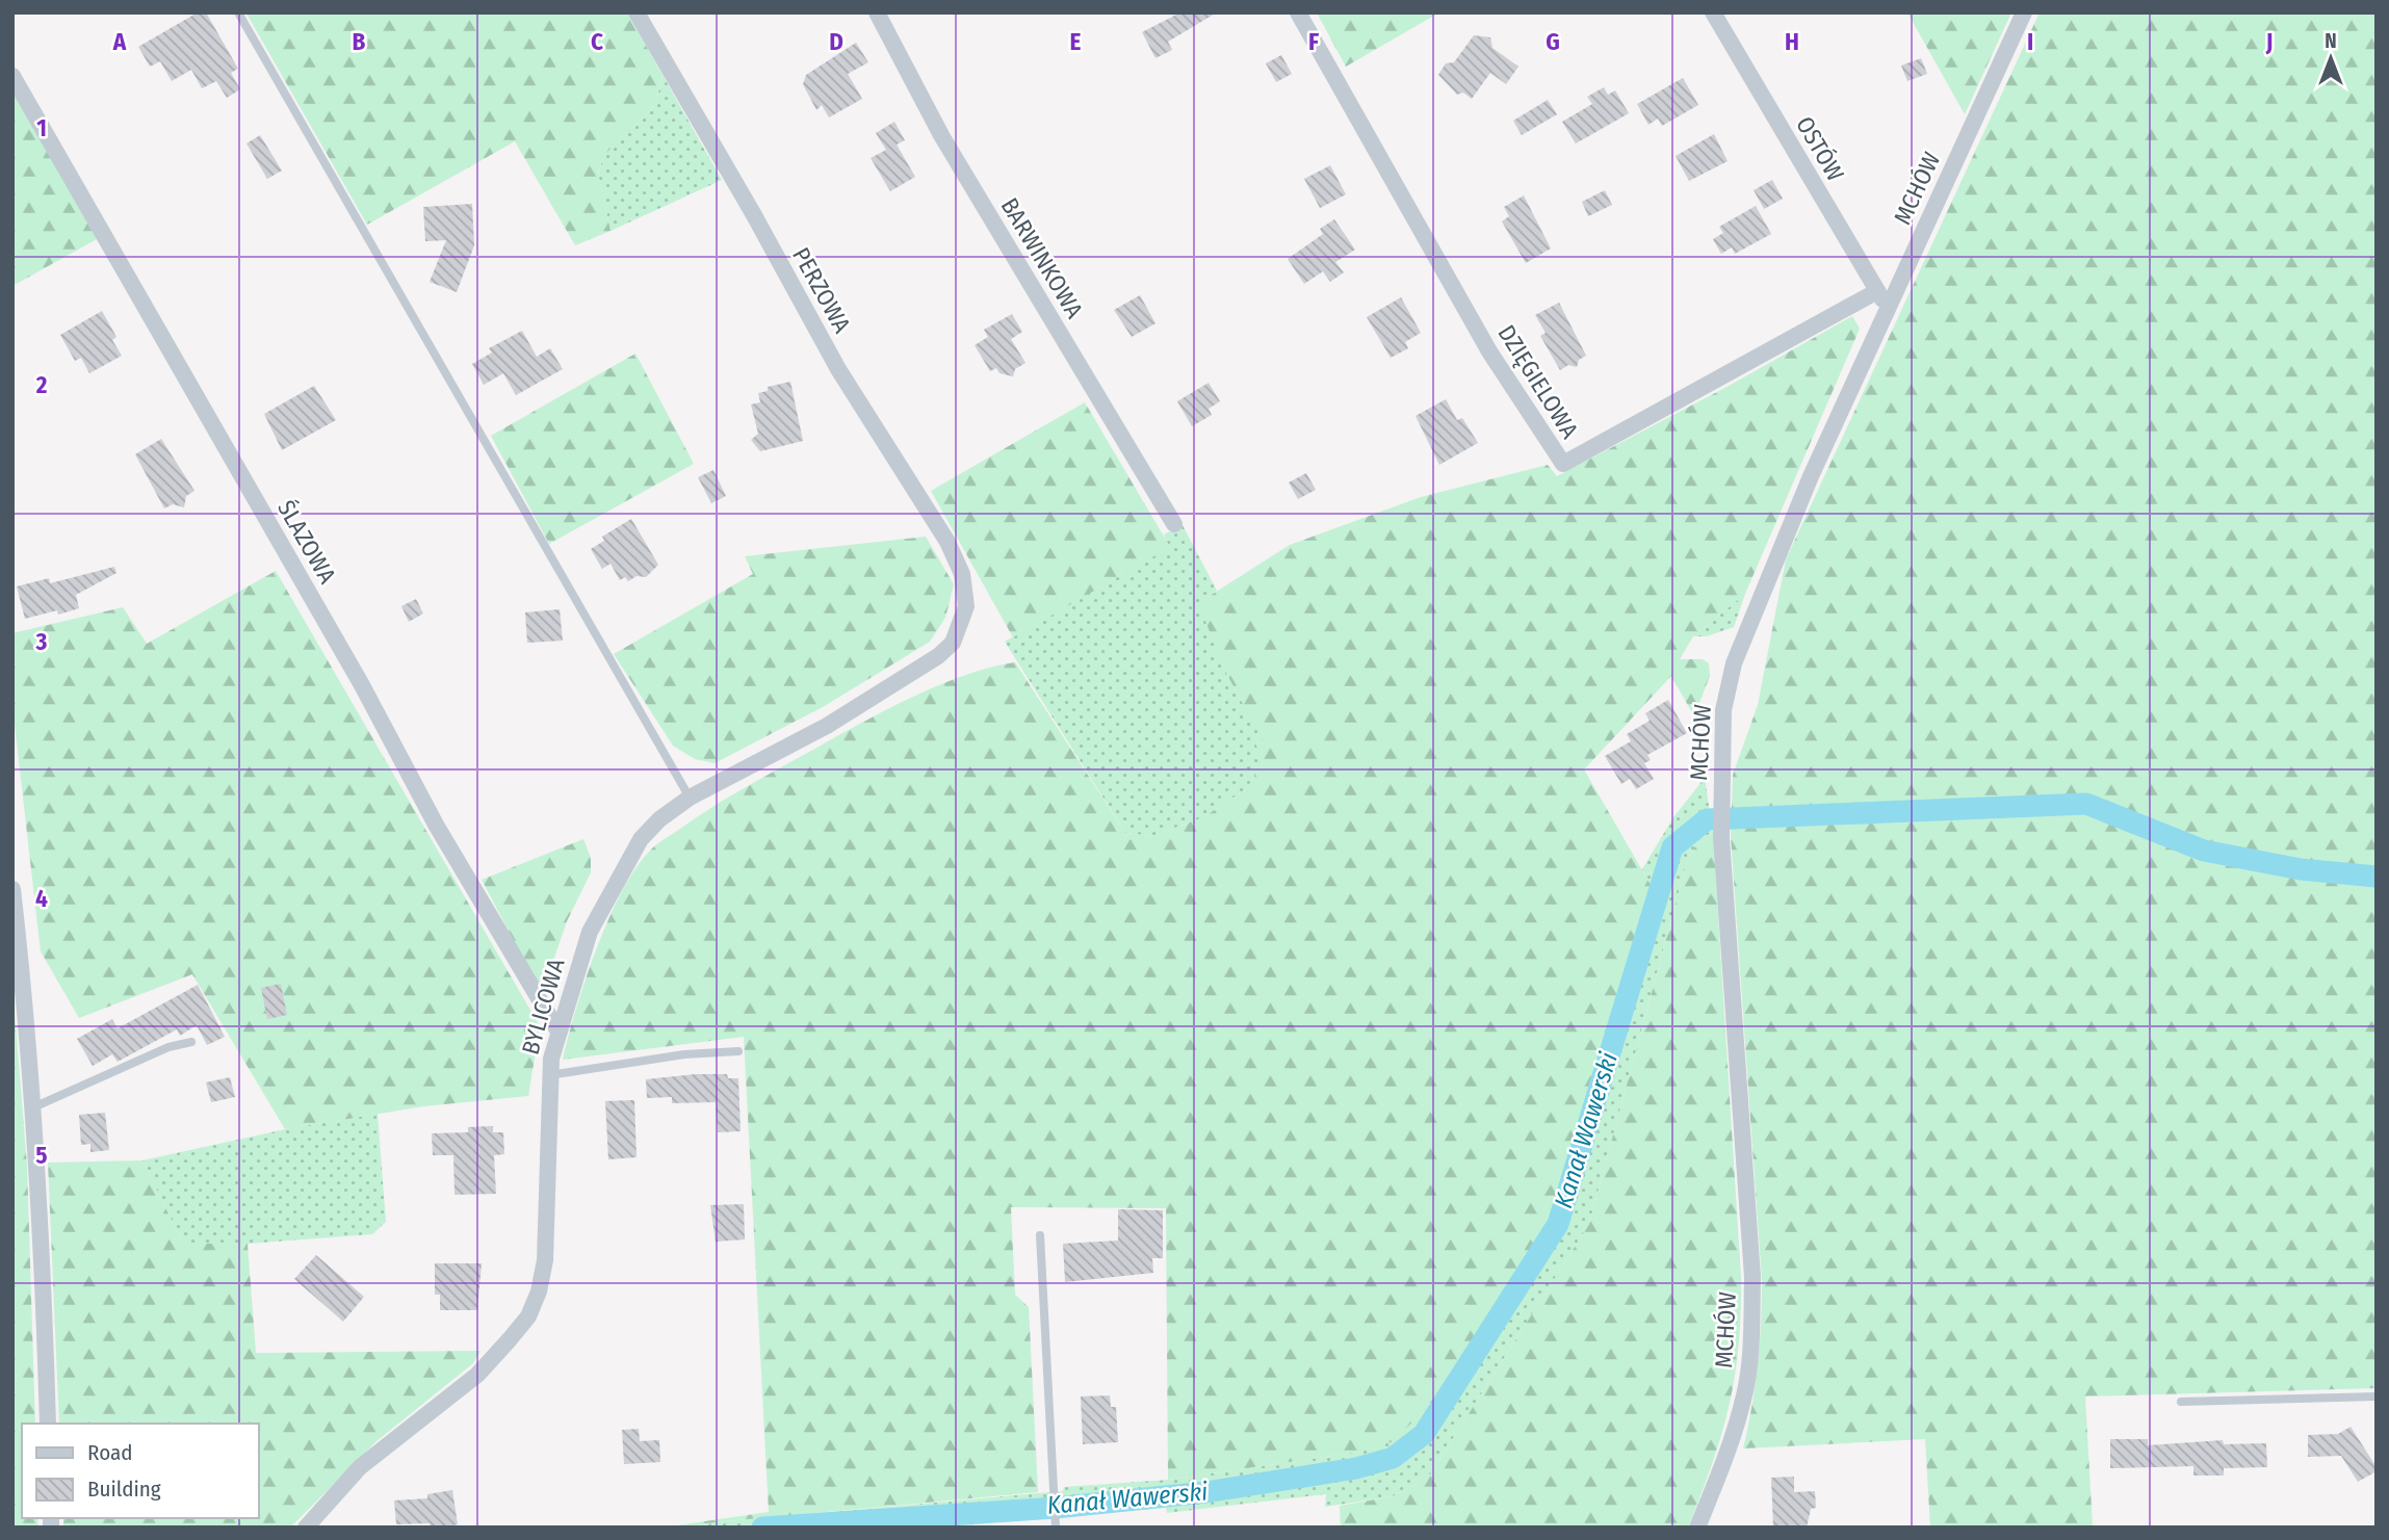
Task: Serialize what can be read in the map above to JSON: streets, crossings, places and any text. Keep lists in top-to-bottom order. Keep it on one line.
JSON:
{"streets":{"street":["OSTÓW","MCHÓW","BARWINKOWA","PERZOWA","DZIĘGIELOWA","ŚLAZOWA","BYLICOWA"]},"crossings":[["OSTÓW","MCHÓW"],["OSTÓW","DZIĘGIELOWA"],["PERZOWA","BYLICOWA"],["ŚLAZOWA","BYLICOWA"]],"water":["Kanał Wawerski"],"legend":["Road","Building"],"north":"top","grid":{"columns":["A","B","C","D","E","F","G","H","I","J"],"rows":["1","2","3","4","5"]}}
